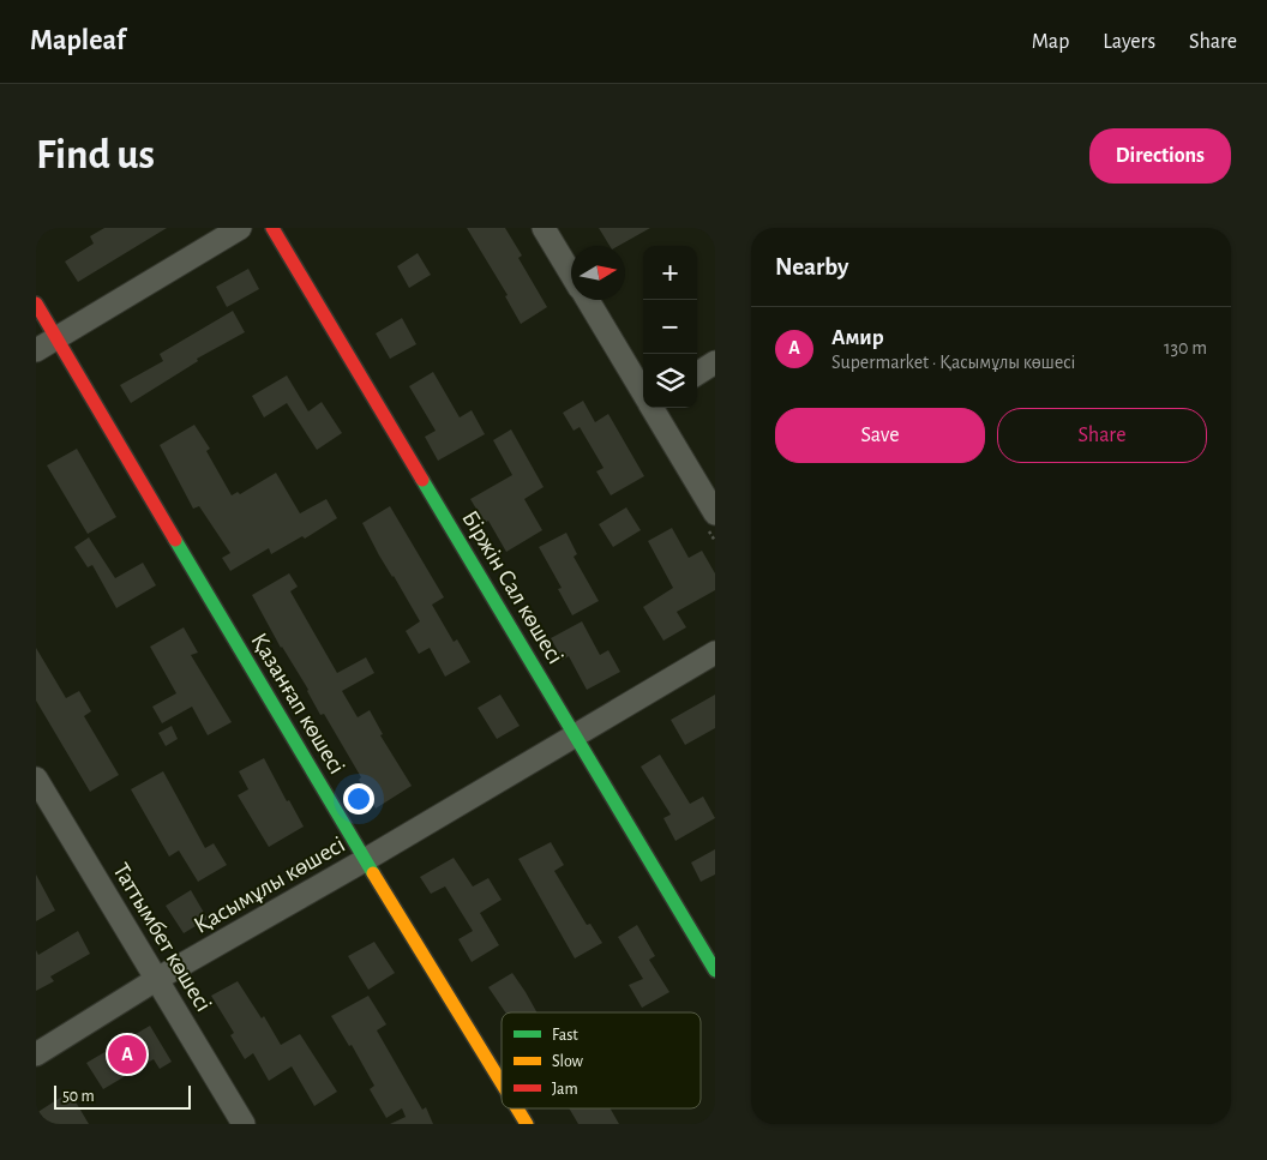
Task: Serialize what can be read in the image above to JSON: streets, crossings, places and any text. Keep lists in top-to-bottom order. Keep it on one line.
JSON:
{"streets":{"street":["Біржін Сал көшесі","Қазанғап көшесі","Қасымұлы көшесі","Таттымбет көшесі"]},"crossings":[["Біржін Сал көшесі","Қасымұлы көшесі"],["Қазанғап көшесі","Қасымұлы көшесі"],["Қасымұлы көшесі","Таттымбет көшесі"]],"legend":["Fast","Slow","Jam"],"scale_bar":"50 m","north":"right","page":{"header":"Mapleaf","nav":["Map","Layers","Share"],"buttons":["Directions",["Save","Share"]],"title":"Find us","heading":"Nearby","map_buttons":["+","−"],"list":[{"mark":"A","name":"Амир","note":"Supermarket · Қасымұлы көшесі","value":"130 m"}],"pins":"A","scale":"50 m"}}
